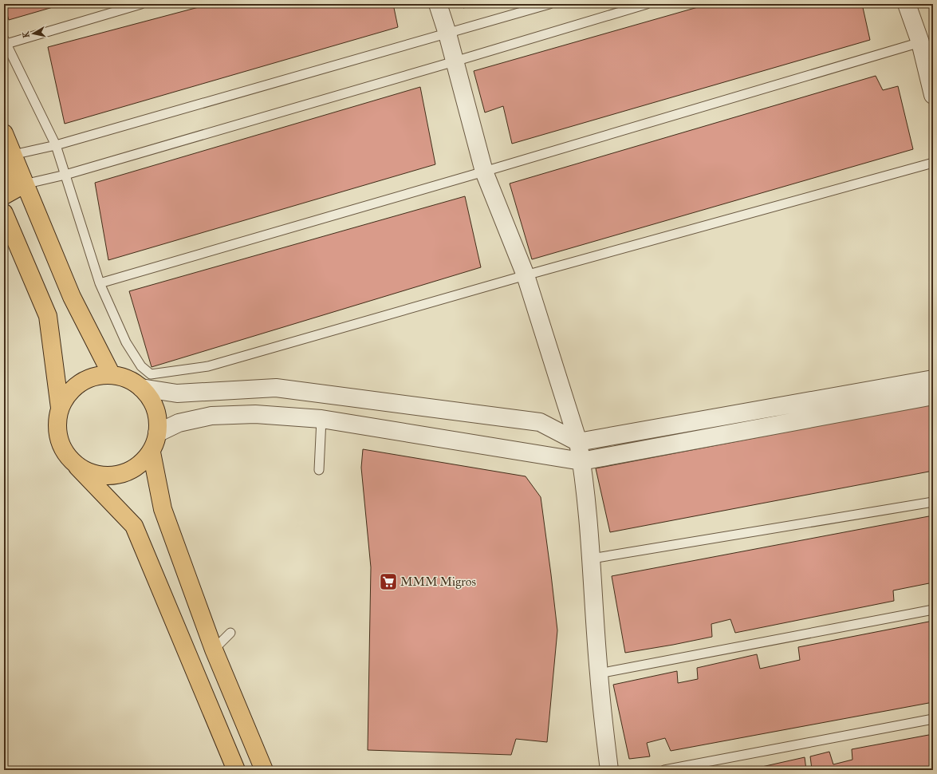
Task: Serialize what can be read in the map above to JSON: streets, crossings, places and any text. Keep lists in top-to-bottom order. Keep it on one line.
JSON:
{"places":{"supermarket":["MMM Migros"]},"north":"left"}
